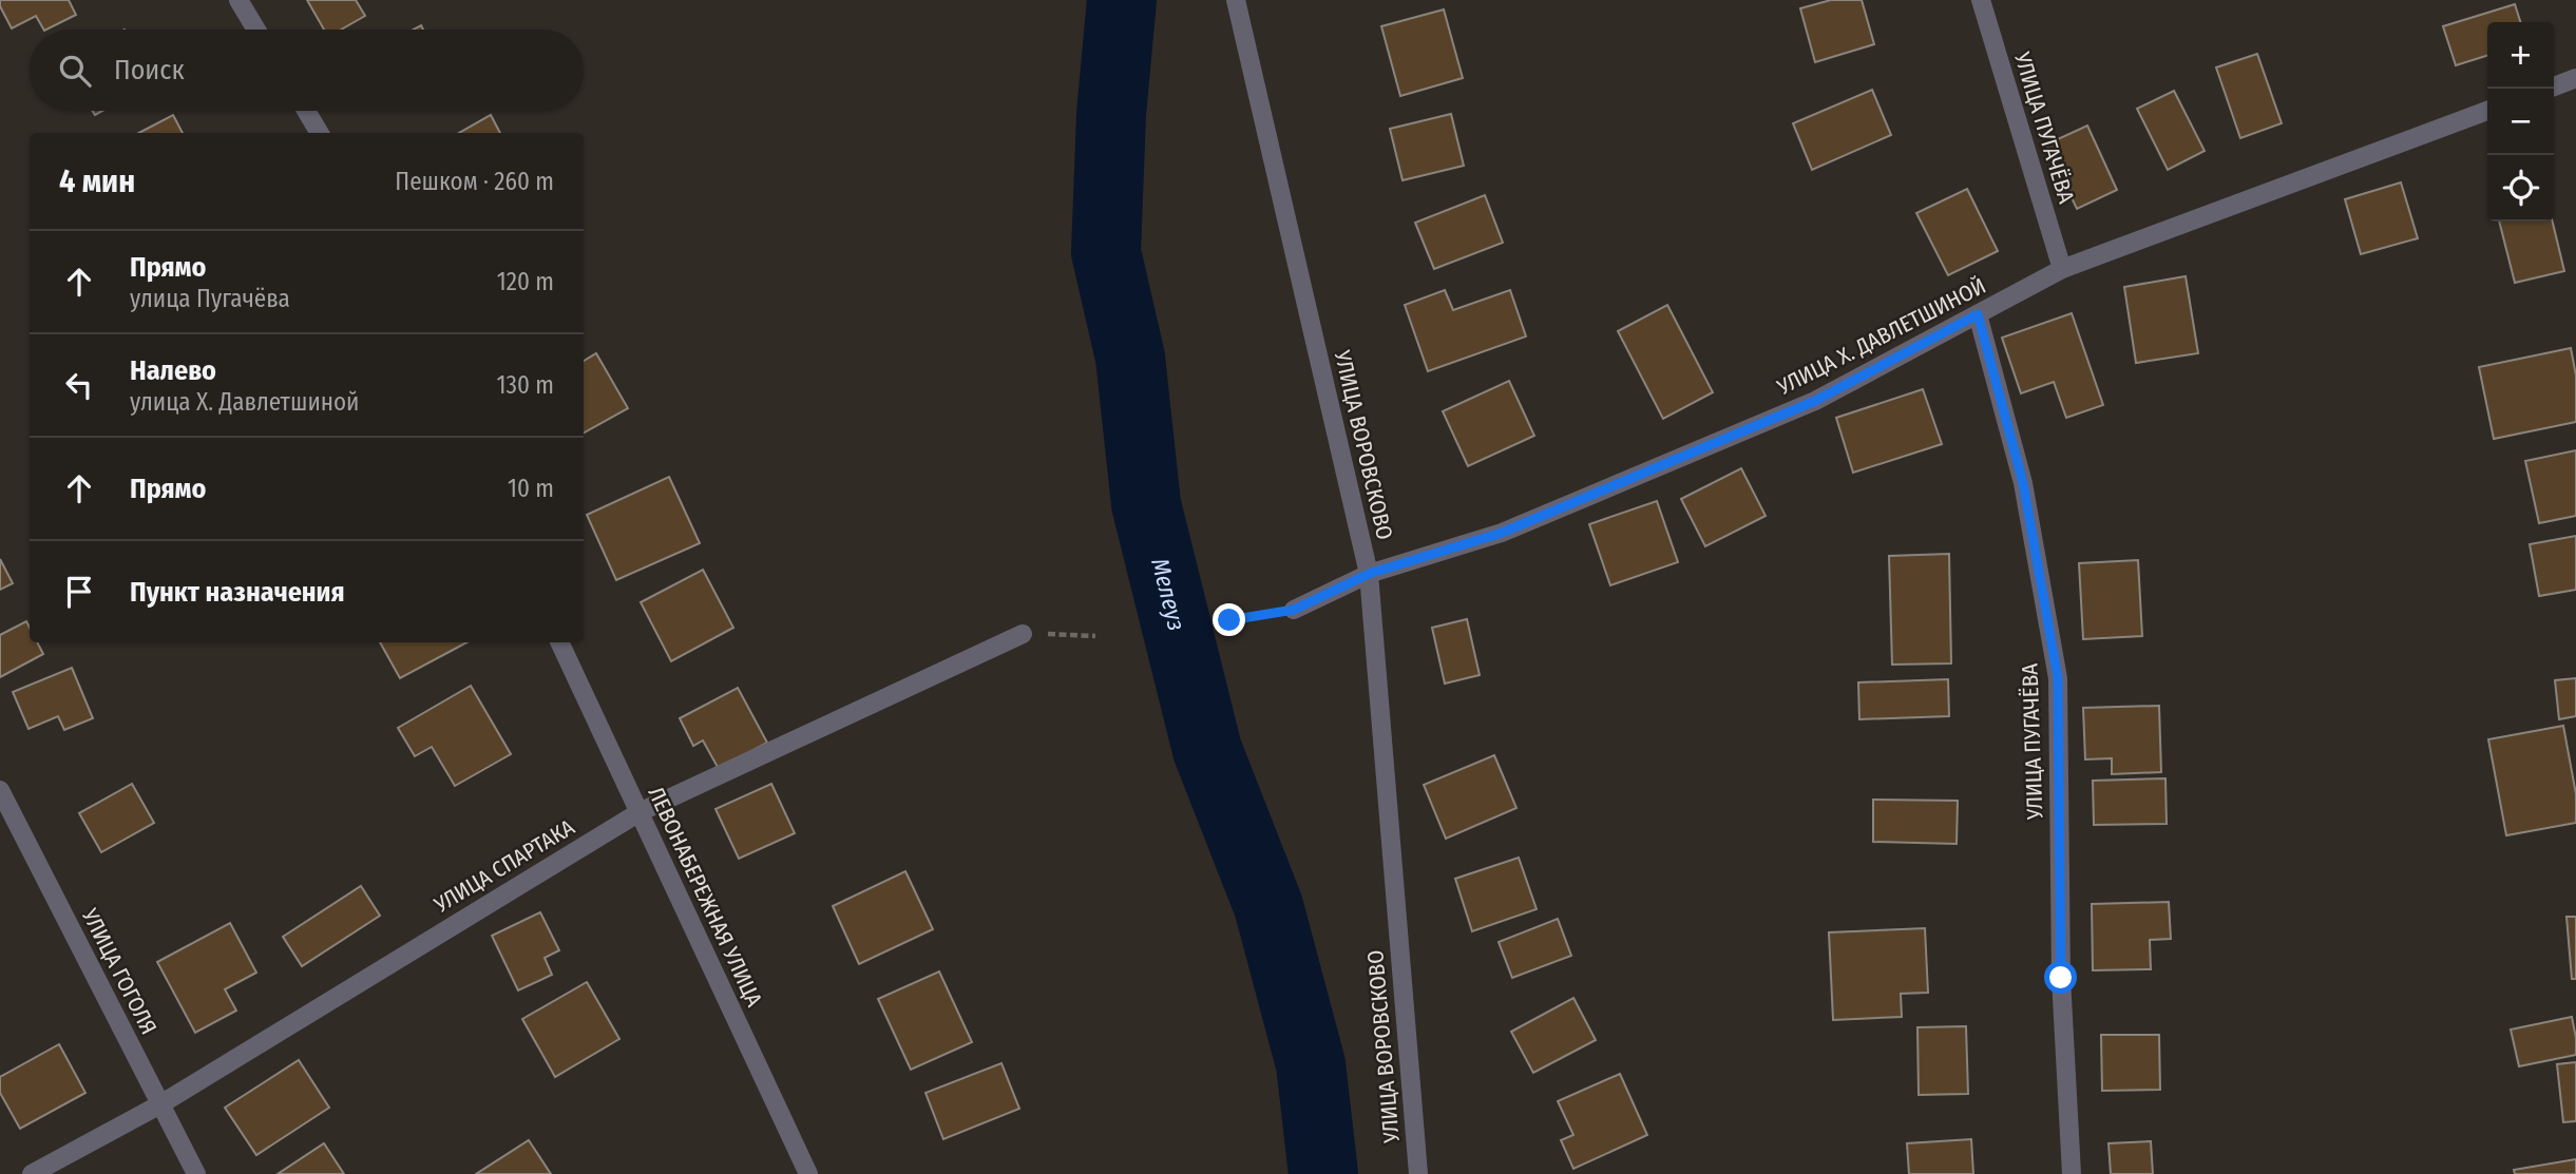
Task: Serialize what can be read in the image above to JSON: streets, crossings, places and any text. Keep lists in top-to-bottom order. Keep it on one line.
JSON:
{"streets":{"street":["УЛИЦА ПУГАЧЁВА","УЛИЦА Х. ДАВЛЕТШИНОЙ","УЛИЦА ВОРОВСКОВО","УЛИЦА СПАРТАКА","ЛЕВОНАБЕРЕЖНАЯ УЛИЦА","УЛИЦА ГОГОЛЯ"]},"crossings":[["УЛИЦА ПУГАЧЁВА","УЛИЦА Х. ДАВЛЕТШИНОЙ"],["УЛИЦА Х. ДАВЛЕТШИНОЙ","УЛИЦА ВОРОВСКОВО"],["УЛИЦА СПАРТАКА","ЛЕВОНАБЕРЕЖНАЯ УЛИЦА"],["УЛИЦА СПАРТАКА","УЛИЦА ГОГОЛЯ"]],"water":["Мелеуз"],"page":{"map_buttons":["+","−"],"search":"Поиск","heading":["4 мин","Пешком · 260 m"],"list":[["Прямо","улица Пугачёва","120 m"],["Налево","улица Х. Давлетшиной","130 m"],["Прямо","10 m"],"Пункт назначения"]}}
